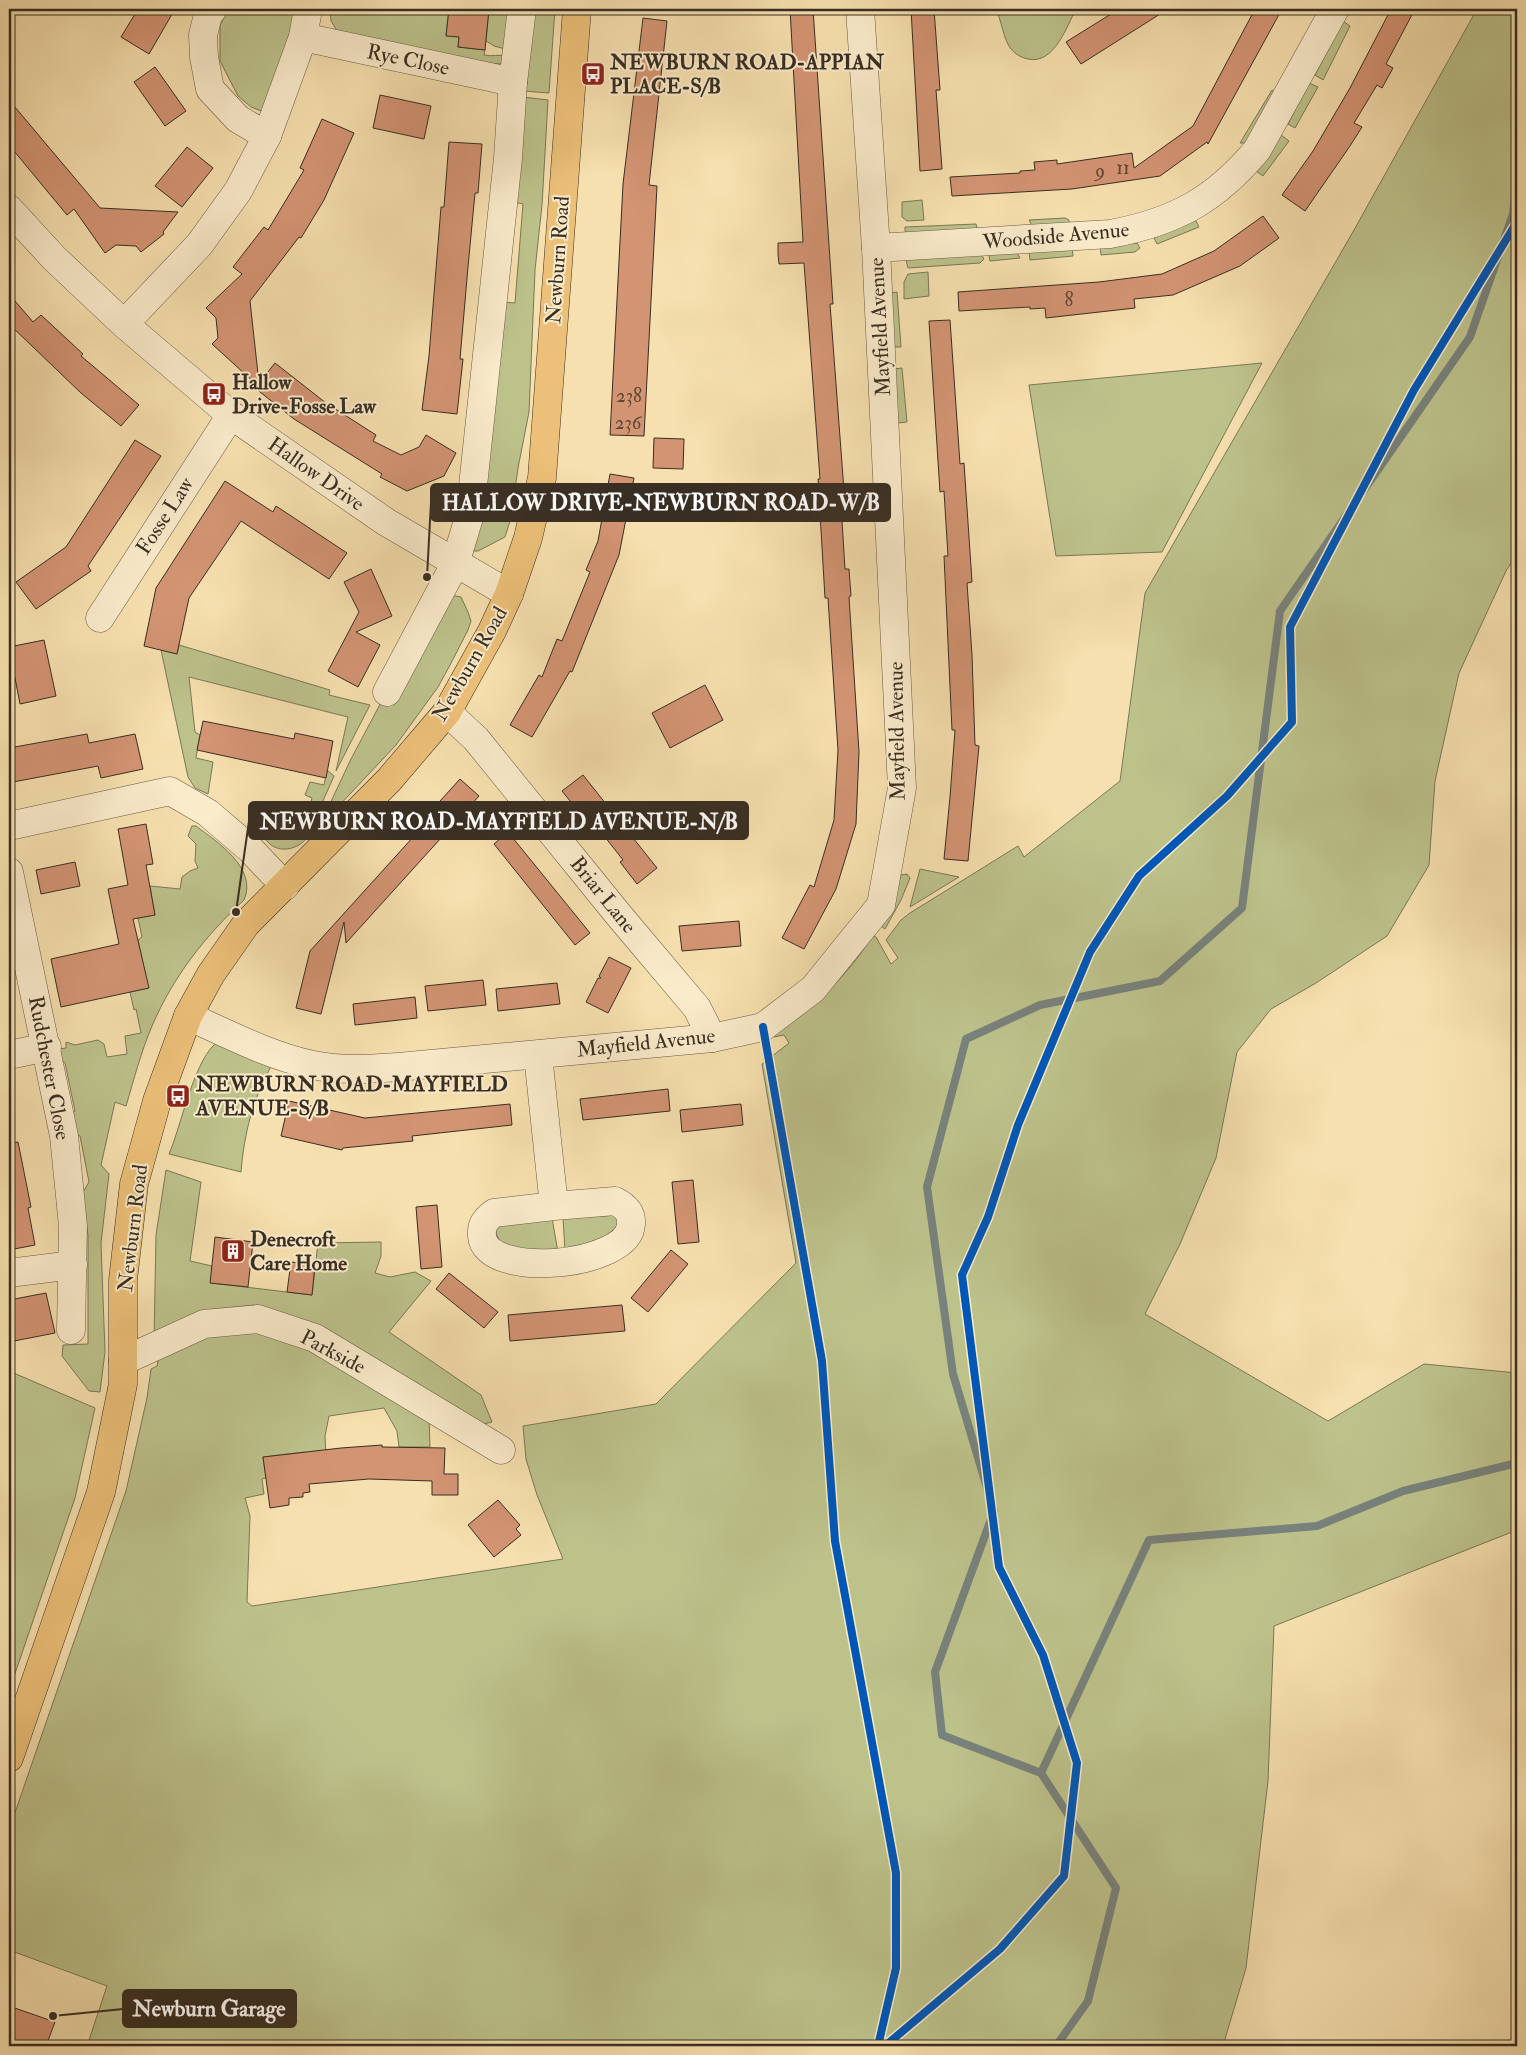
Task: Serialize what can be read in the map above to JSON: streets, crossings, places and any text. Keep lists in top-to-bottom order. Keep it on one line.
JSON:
{"streets":{"main road":["Newburn Road"],"street":["Rye Close","Woodside Avenue","Mayfield Avenue","Hallow Drive","Fosse Law","Briar Lane","Rudchester Close","Parkside"]},"crossings":[["Woodside Avenue","Mayfield Avenue"],["Newburn Road","Mayfield Avenue"],["Newburn Road","Hallow Drive"],["Newburn Road","Briar Lane"],["Newburn Road","Parkside"],["Mayfield Avenue","Briar Lane"],["Hallow Drive","Fosse Law"]],"places":{"bus stop":["NEWBURN ROAD-APPIAN PLACE-S/B","Hallow Drive-Fosse Law","NEWBURN ROAD-MAYFIELD AVENUE-S/B"],"other":["HALLOW DRIVE-NEWBURN ROAD-W/B","NEWBURN ROAD-MAYFIELD AVENUE-N/B","Newburn Garage"],"building":["Denecroft Care Home"]},"house_numbers":["11","9","8","238","236"]}
